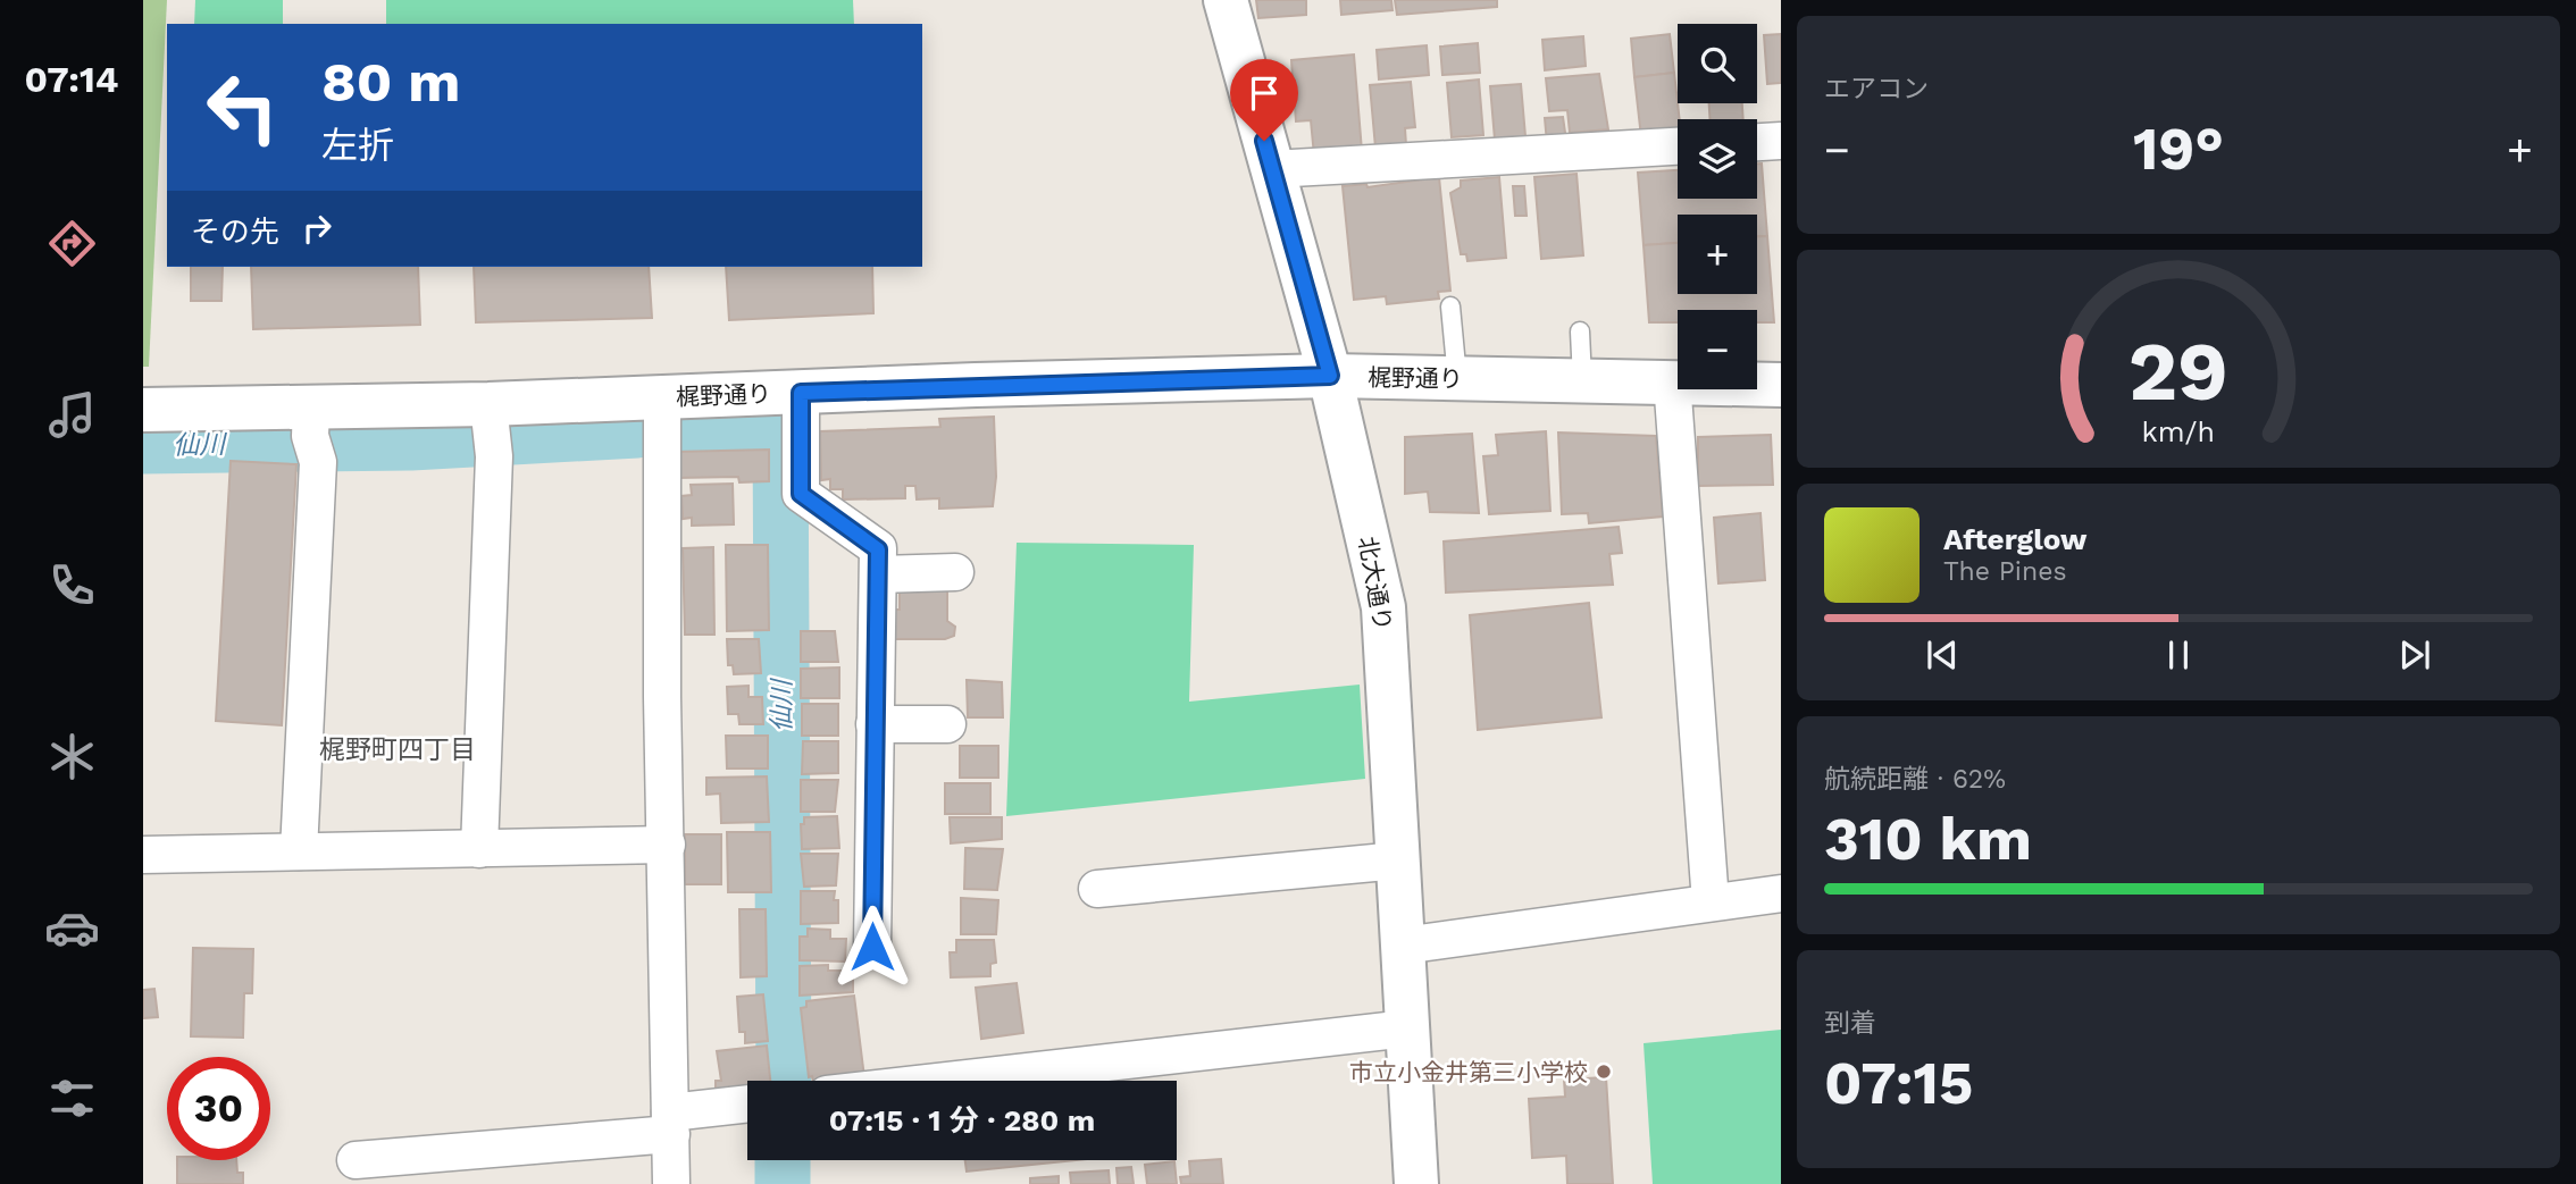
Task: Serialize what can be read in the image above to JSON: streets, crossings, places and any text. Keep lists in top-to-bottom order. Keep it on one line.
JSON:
{"streets":{"street":["梶野通り","北大通り"]},"crossings":[["梶野通り","北大通り"]],"districts":["梶野町四丁目"],"water":["仙川"],"places":["市立小金井第三小学校"],"page":{"tabs":"07:14","tile":["エアコン",["航続距離 · 62%","310 km"],["到着","07:15"]],"map_buttons":["+","−"],"turn":["80 m","左折"],"heat":["−","19°","+"],"then":"その先","song":["Afterglow","The Pines"],"limit":"30","trip":"07:15 · 1 分 · 280 m","gauge":["29","km/h"]}}
